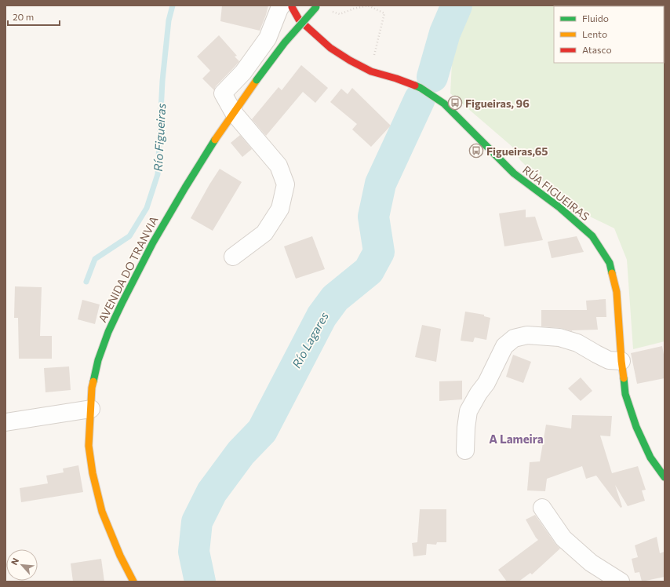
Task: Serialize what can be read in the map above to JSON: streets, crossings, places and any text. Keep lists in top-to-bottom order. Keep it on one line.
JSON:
{"streets":{"main road":["RÚA FIGUEIRAS","AVENIDA DO TRANVIA"]},"districts":["A Lameira"],"water":["Río Figueiras","Río Lagares"],"places":{"bus stop":["Figueiras, 96","Figueiras,65"]},"legend":["Fluido","Lento","Atasco"],"scale_bar":"20 m","north":"top left"}
